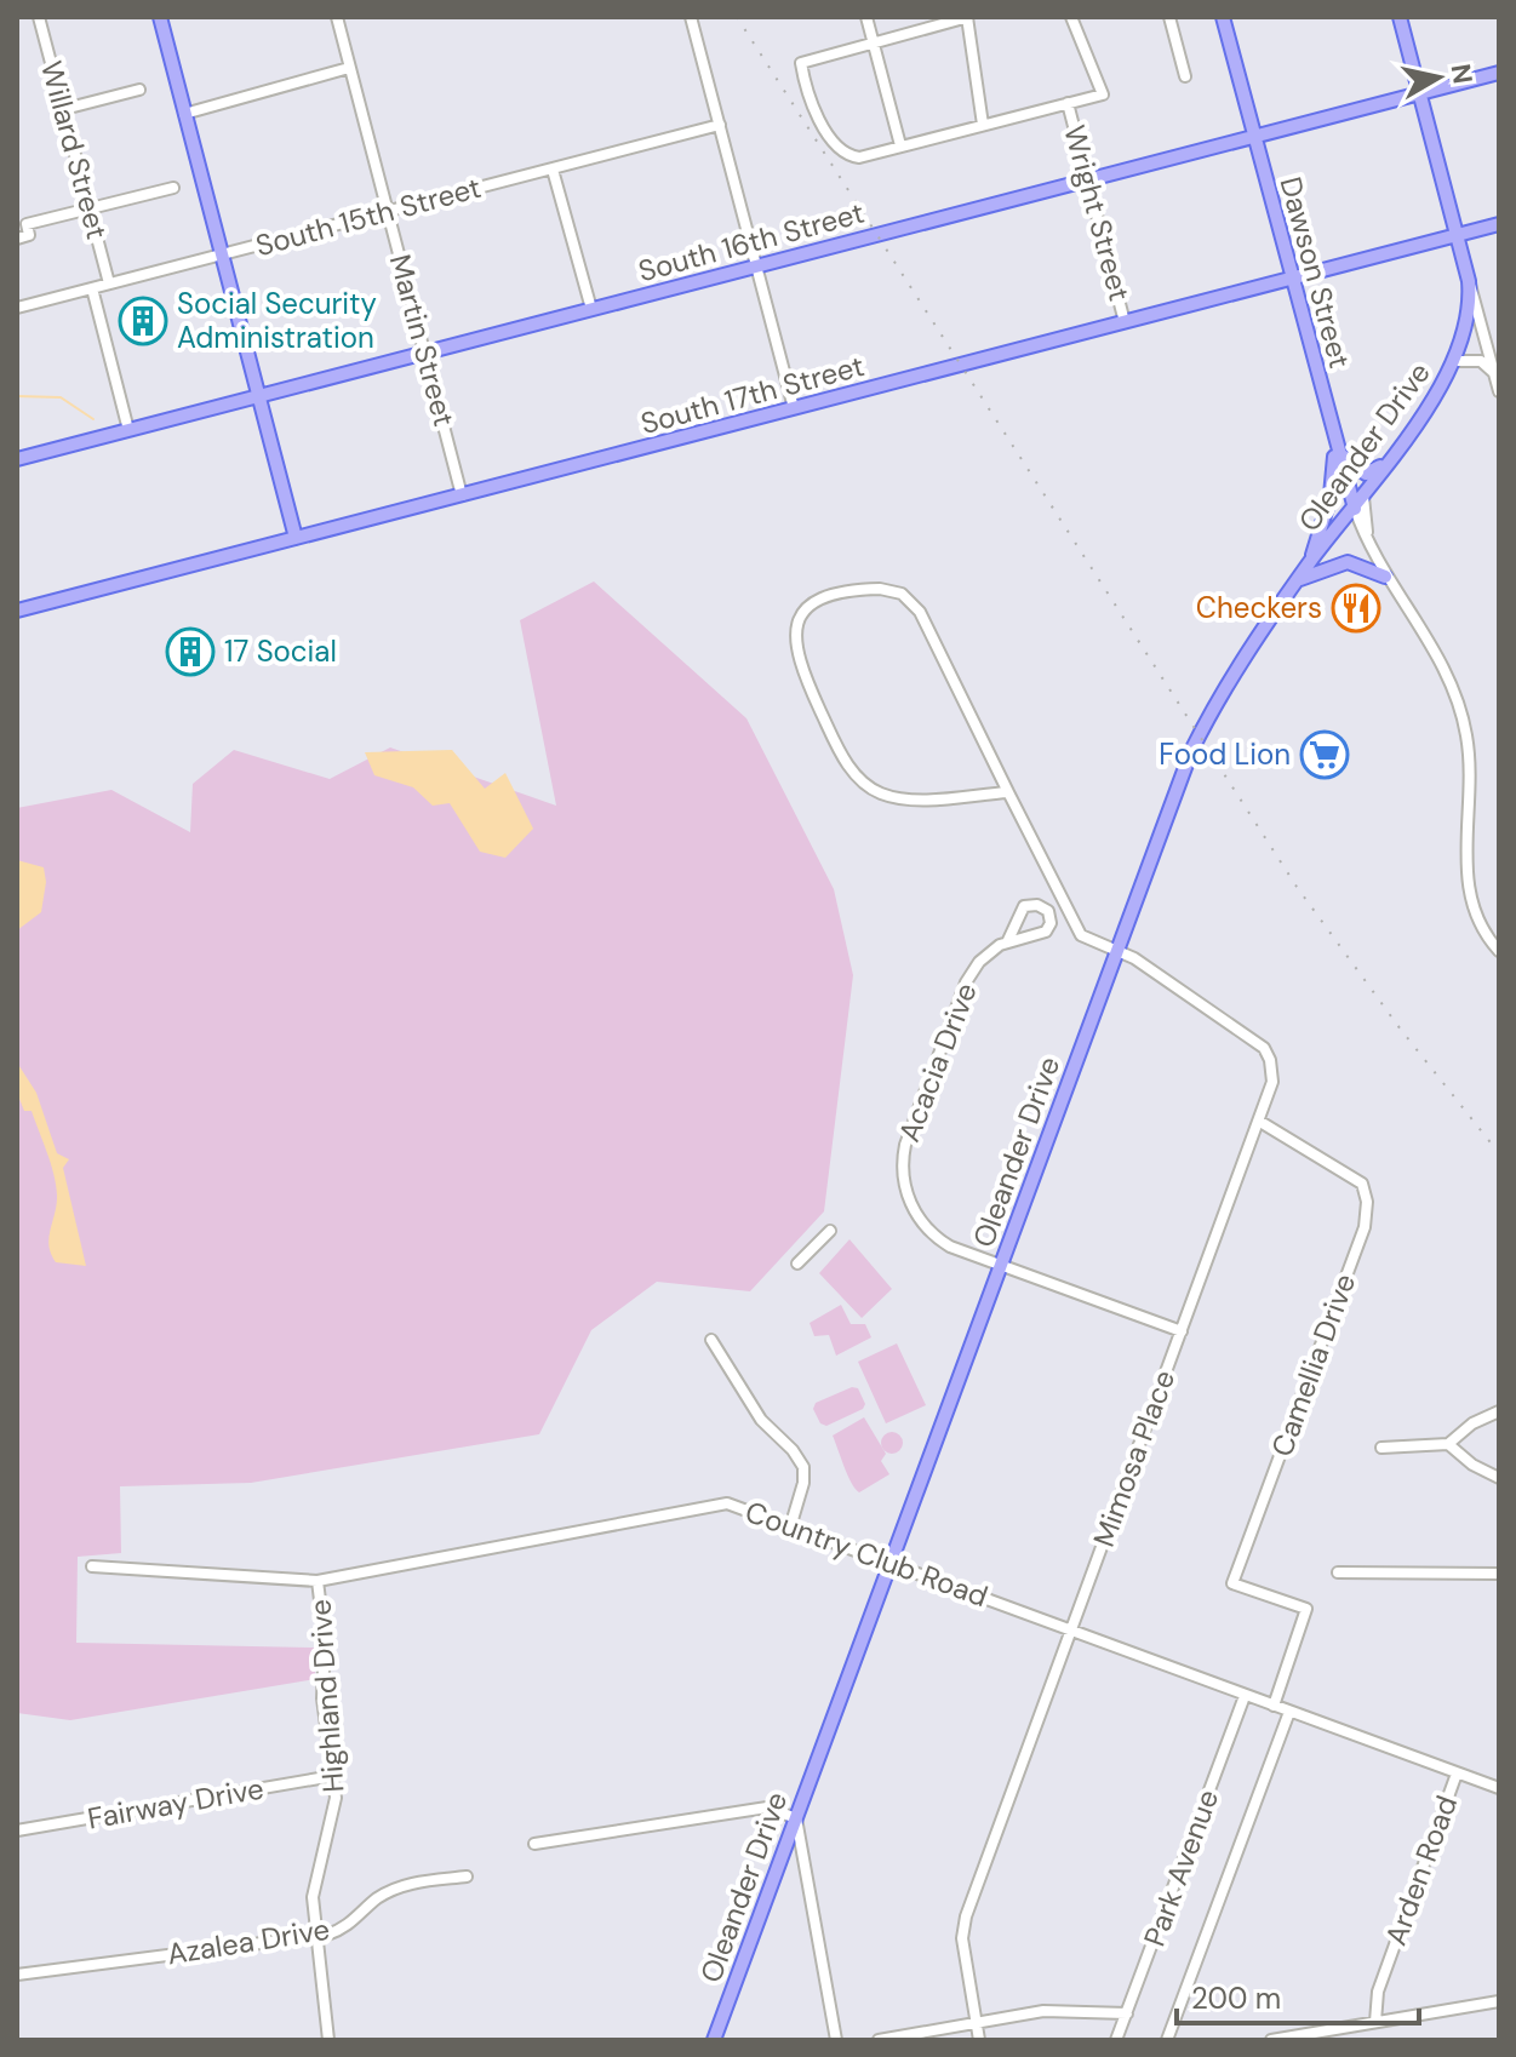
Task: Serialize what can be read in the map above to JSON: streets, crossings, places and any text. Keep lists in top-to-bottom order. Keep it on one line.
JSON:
{"streets":{"main road":["South 16th Street","Dawson Street","South 17th Street","Oleander Drive"],"street":["Willard Street","Wright Street","South 15th Street","Martin Street","Acacia Drive","Camellia Drive","Mimosa Place","Country Club Road","Highland Drive","Fairway Drive","Park Avenue","Arden Road","Azalea Drive"]},"crossings":[["Willard Street","South 15th Street"],["Wright Street","South 16th Street"],["Wright Street","South 17th Street"],["South 15th Street","Martin Street"],["South 16th Street","Dawson Street"],["South 16th Street","Martin Street"],["South 16th Street","Oleander Drive"],["Dawson Street","South 17th Street"],["Dawson Street","Oleander Drive"],["Martin Street","South 17th Street"],["South 17th Street","Oleander Drive"],["Oleander Drive","Acacia Drive"],["Oleander Drive","Mimosa Place"],["Oleander Drive","Country Club Road"],["Acacia Drive","Mimosa Place"],["Camellia Drive","Mimosa Place"],["Camellia Drive","Country Club Road"],["Mimosa Place","Country Club Road"],["Country Club Road","Highland Drive"],["Country Club Road","Park Avenue"],["Country Club Road","Arden Road"],["Highland Drive","Fairway Drive"],["Highland Drive","Azalea Drive"]],"places":{"building":["Social Security Administration","17 Social"],"restaurant":["Checkers"],"supermarket":["Food Lion"]},"scale_bar":"200 m","north":"right"}
